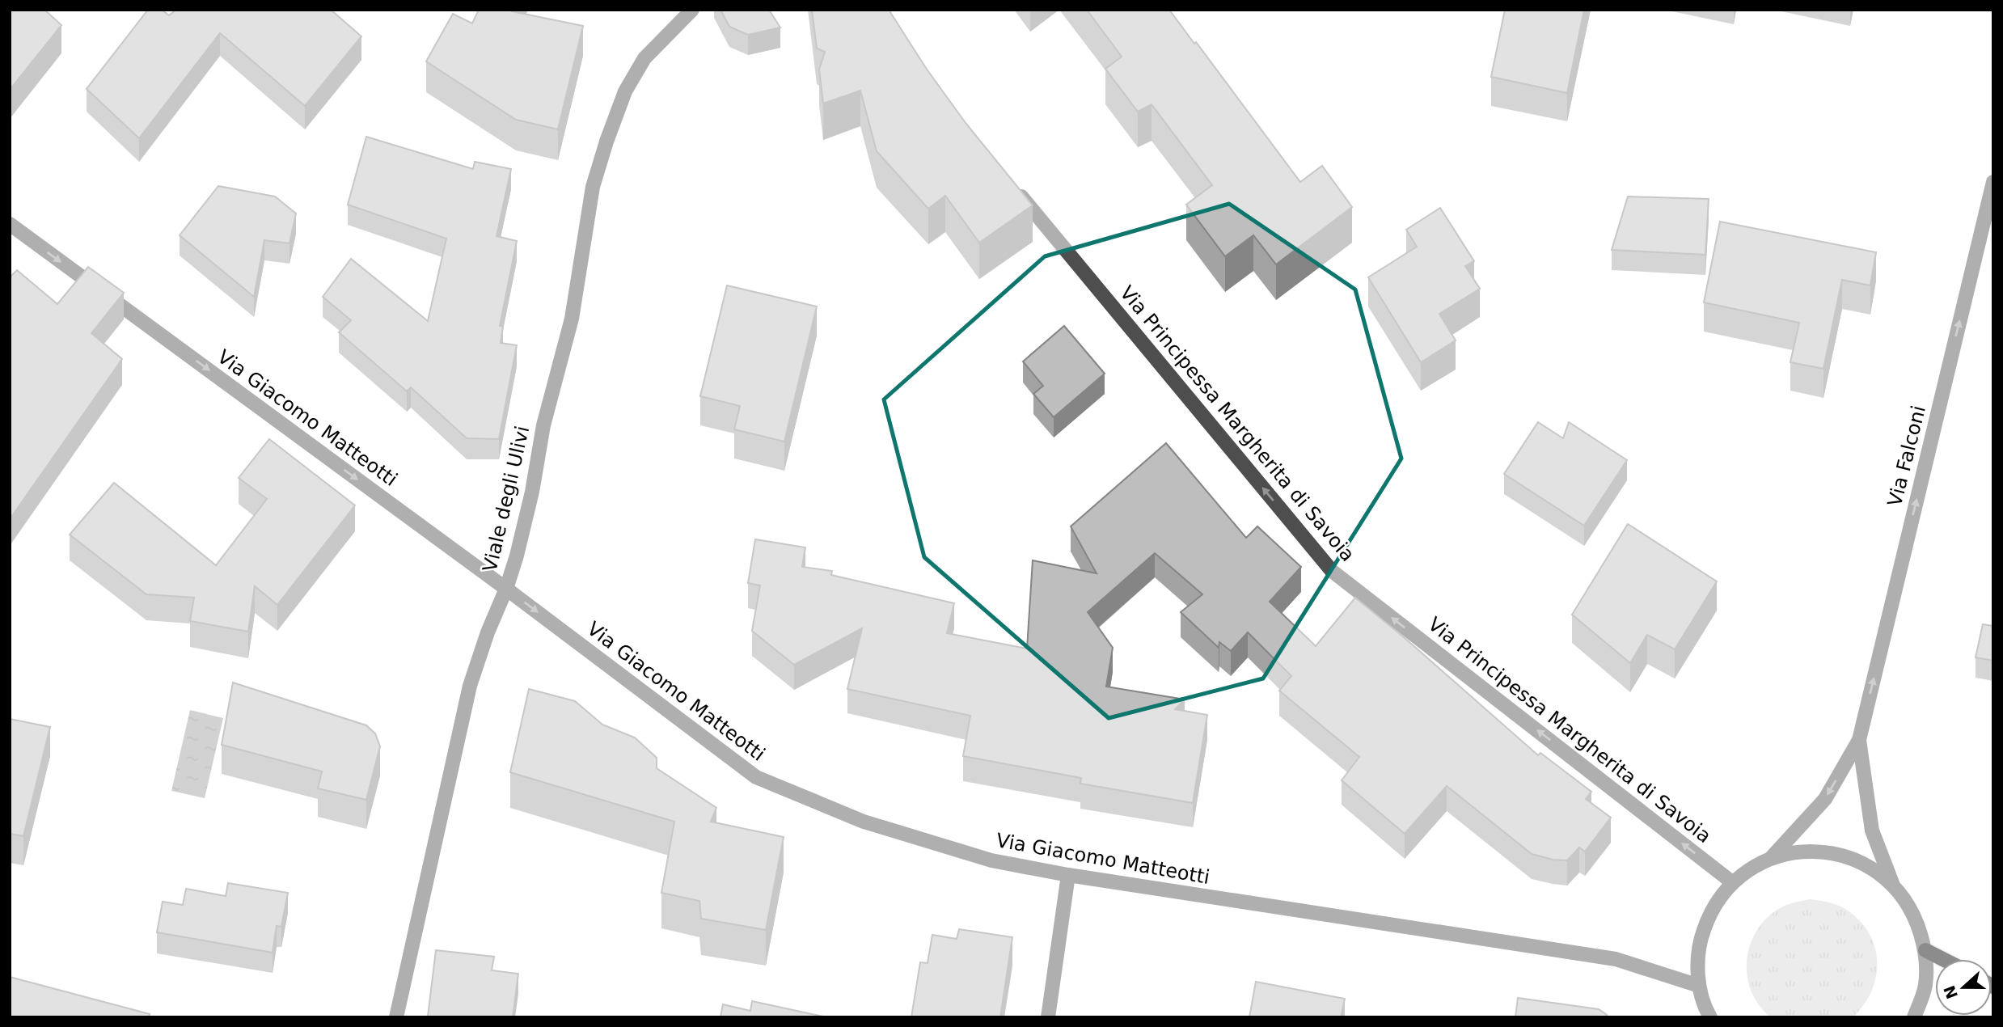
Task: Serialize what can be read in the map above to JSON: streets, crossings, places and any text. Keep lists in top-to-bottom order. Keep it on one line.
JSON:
{"streets":{"street":["Via Giacomo Matteotti","Via Principessa Margherita di Savoia","Via Falconi","Viale degli Ulivi"]},"crossings":[["Via Giacomo Matteotti","Viale degli Ulivi"]],"one_way":["Via Giacomo Matteotti","Via Principessa Margherita di Savoia"],"north":"left"}
